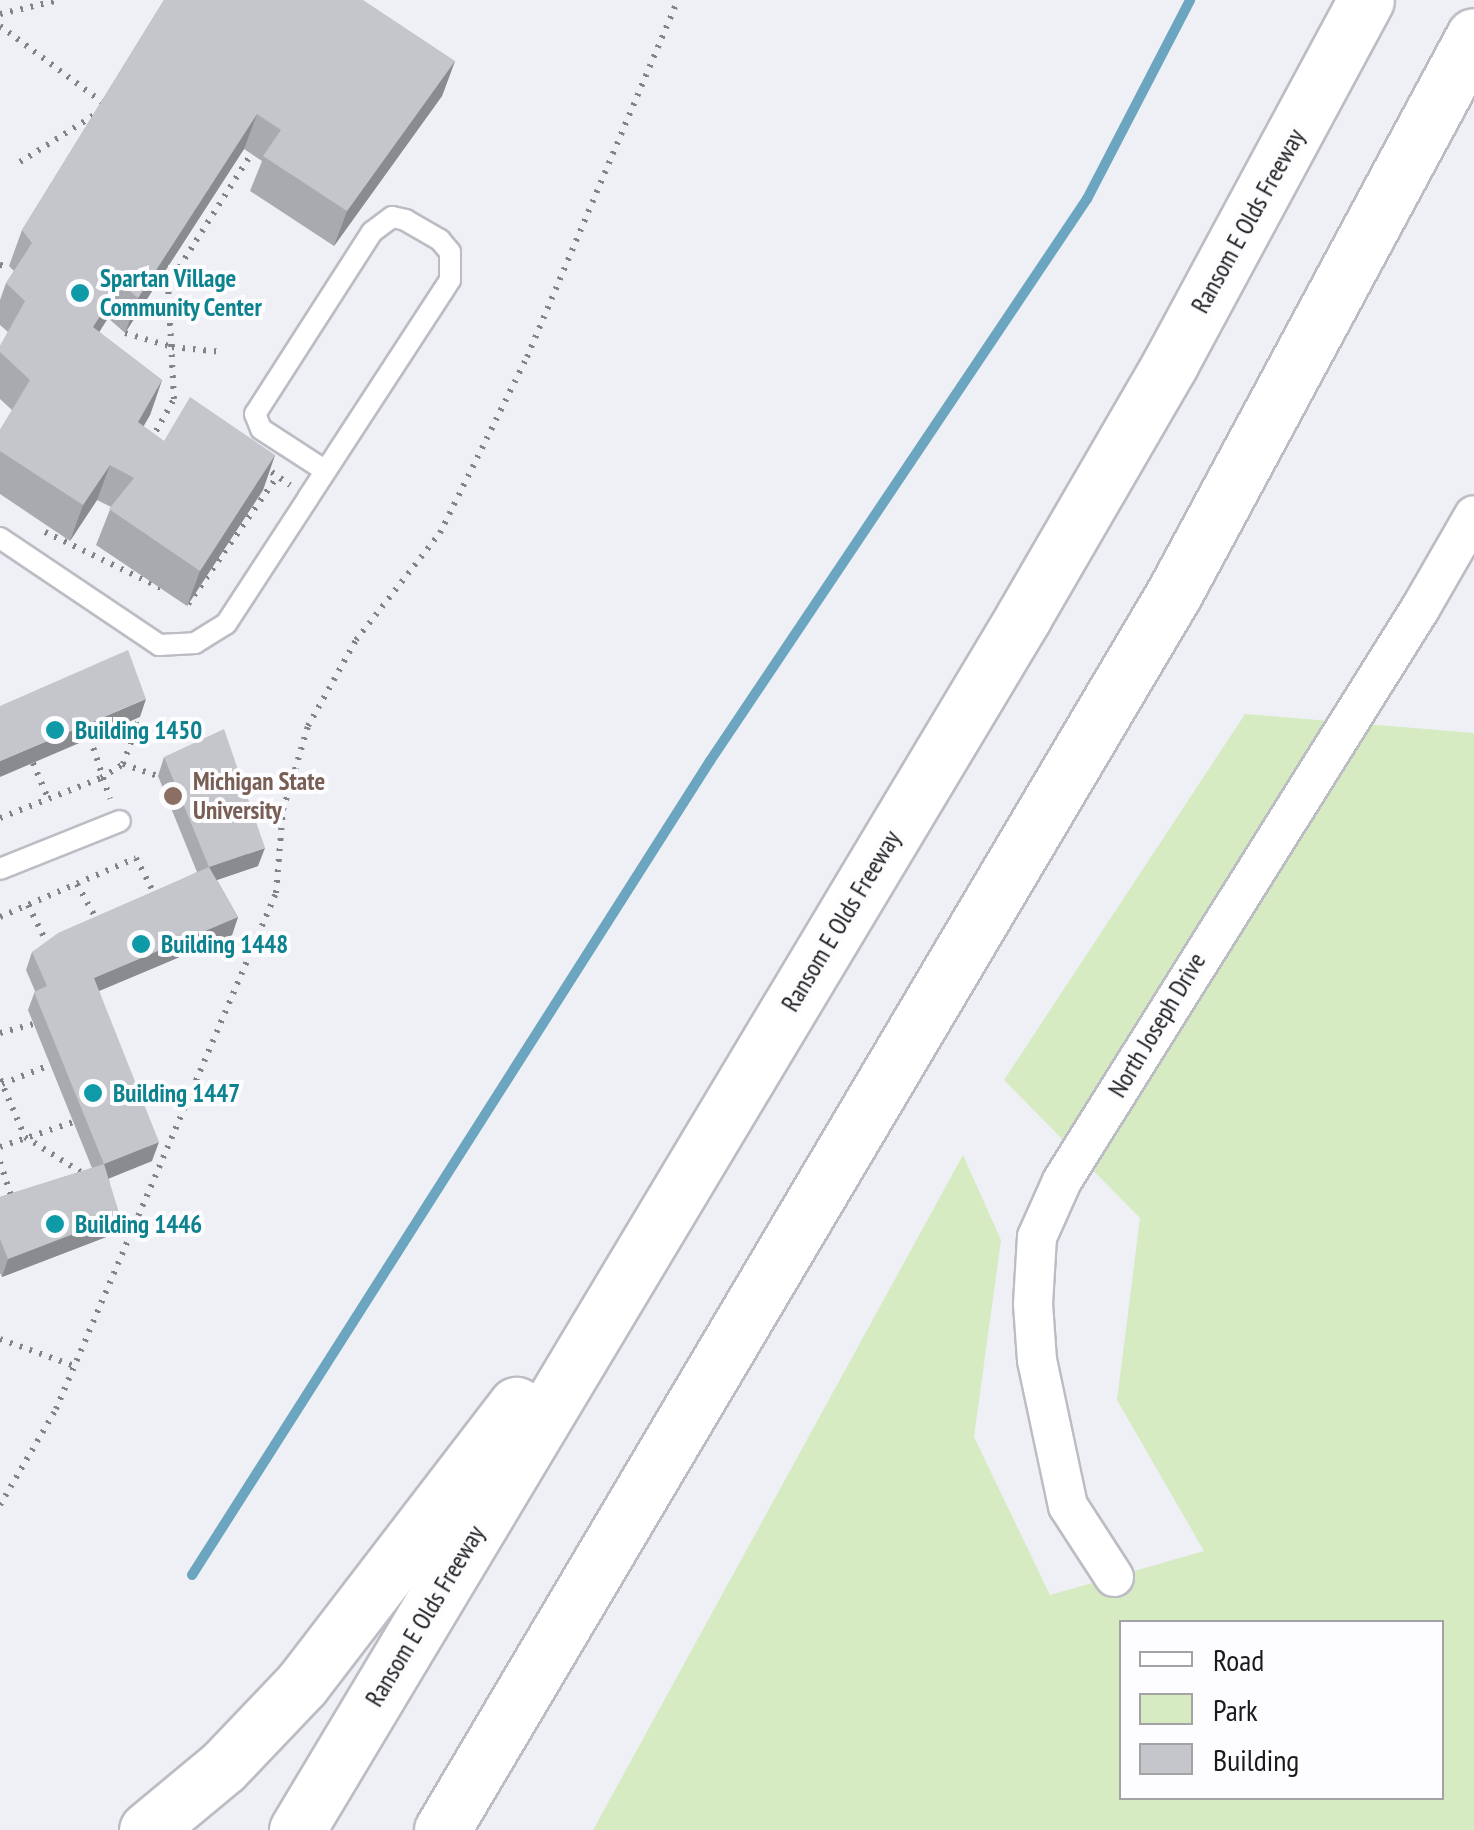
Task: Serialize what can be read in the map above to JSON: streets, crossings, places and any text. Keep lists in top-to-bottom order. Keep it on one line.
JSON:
{"streets":{"highway":["Ransom E Olds Freeway"],"street":["North Joseph Drive"]},"places":["Spartan Village Community Center","Building 1450","Michigan State University","Building 1448","Building 1447","Building 1446"],"legend":["Road","Park","Building"]}
